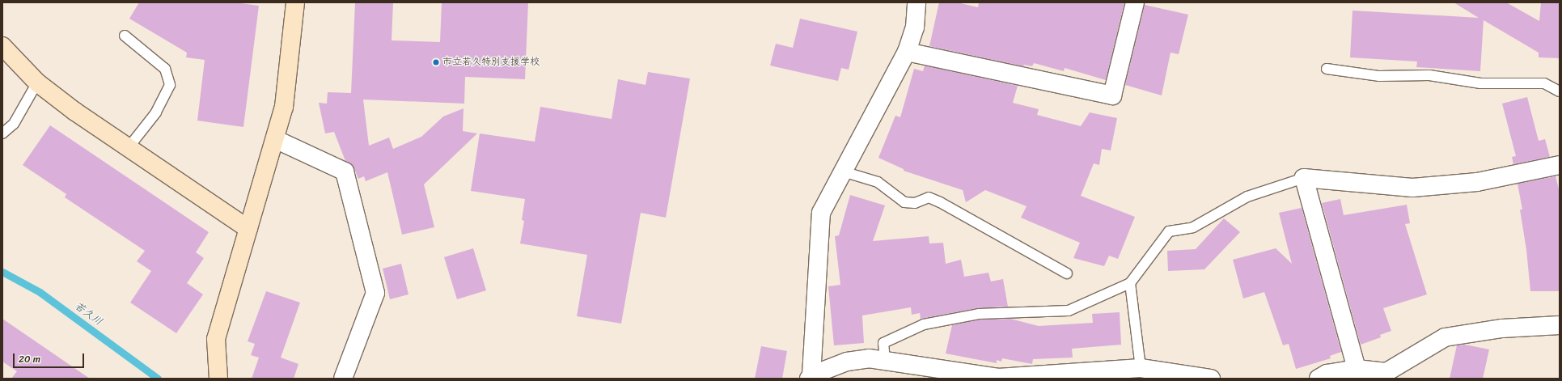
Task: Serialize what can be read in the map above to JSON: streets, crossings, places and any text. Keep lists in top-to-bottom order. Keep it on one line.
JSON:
{"water":["若久川"],"places":["市立若久特別支援学校"],"scale_bar":"20 m"}
